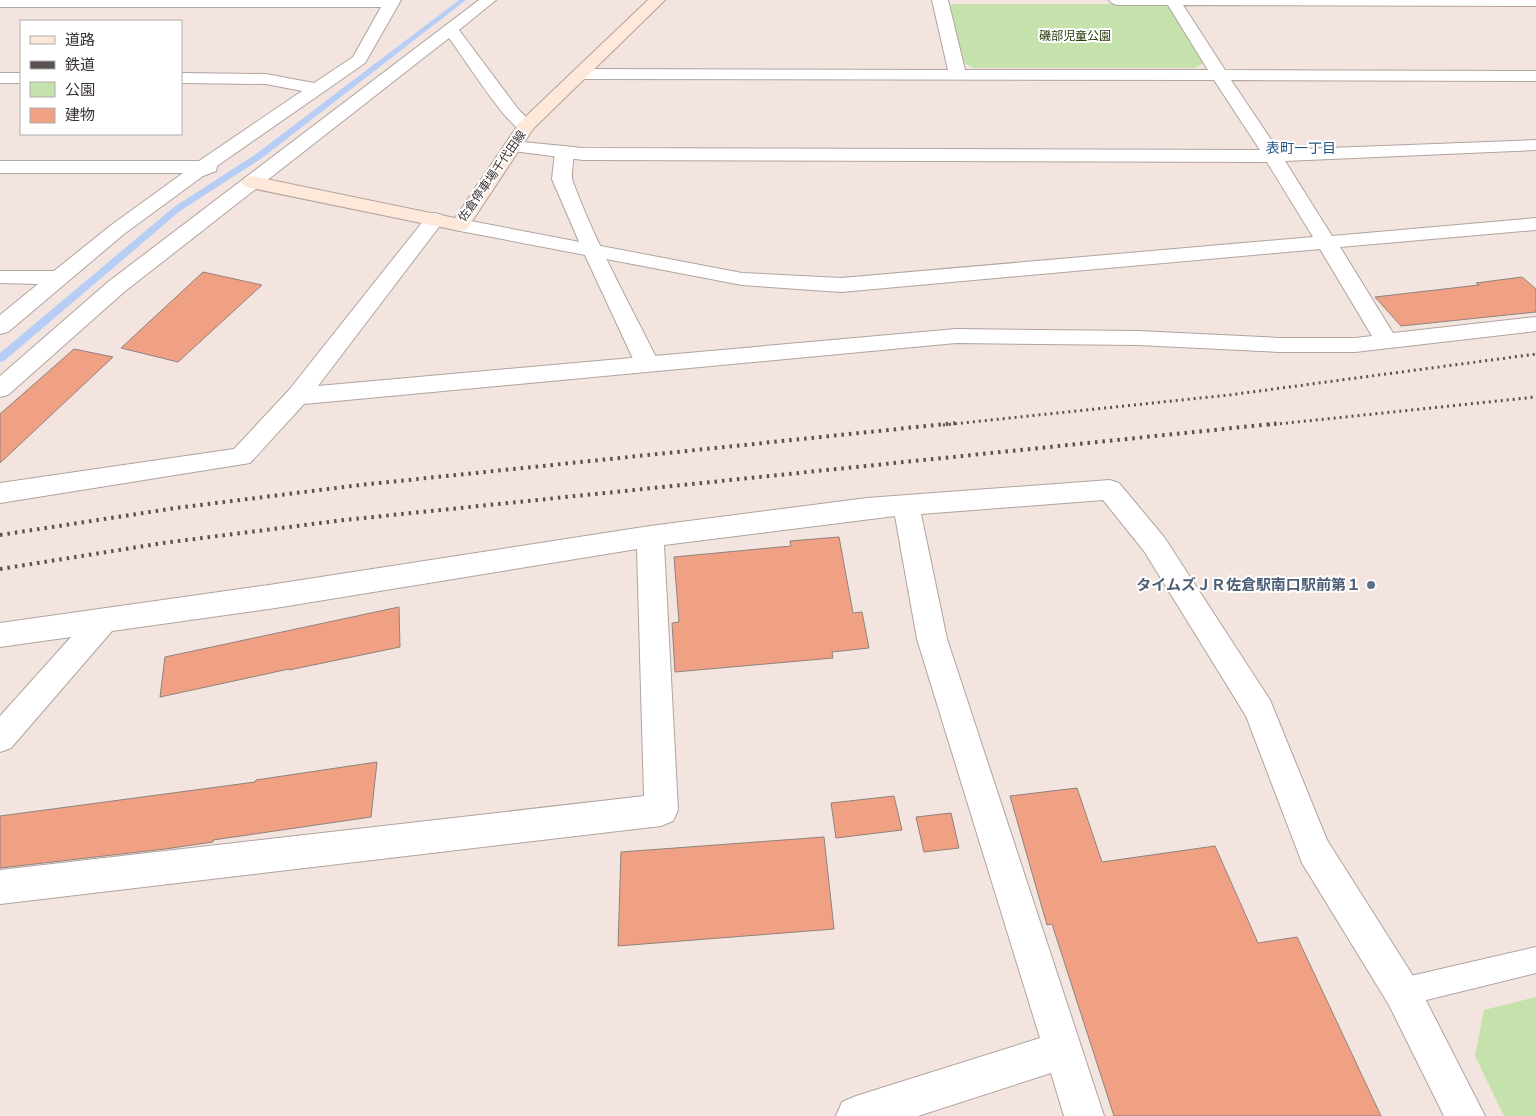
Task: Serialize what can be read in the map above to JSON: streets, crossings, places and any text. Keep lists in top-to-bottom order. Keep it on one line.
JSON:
{"streets":{"main road":["佐倉停車場千代田線"]},"districts":["表町一丁目"],"parks":["磯部児童公園"],"places":["タイムズＪＲ佐倉駅南口駅前第１"],"legend":["道路","鉄道","公園","建物"]}
